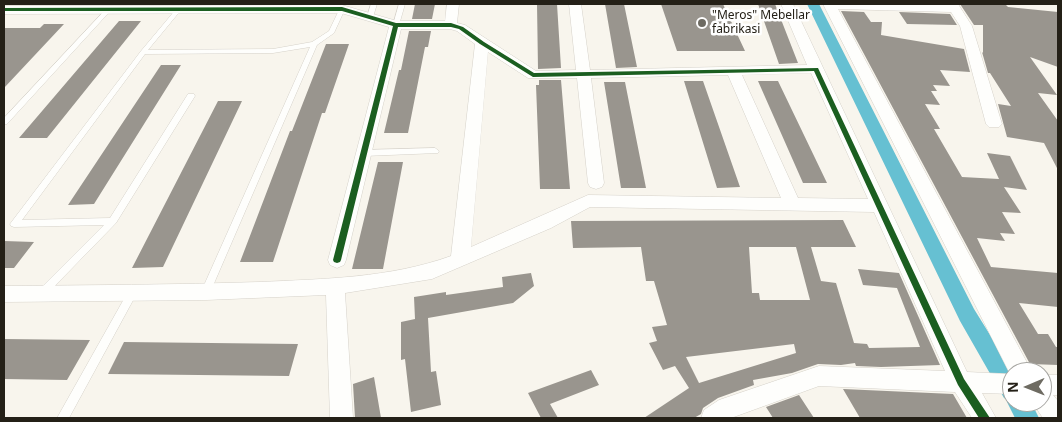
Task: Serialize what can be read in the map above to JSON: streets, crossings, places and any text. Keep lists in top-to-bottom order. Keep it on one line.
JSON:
{"places":["\"Meros\" Mebellar fabrikasi"],"north":"left"}
